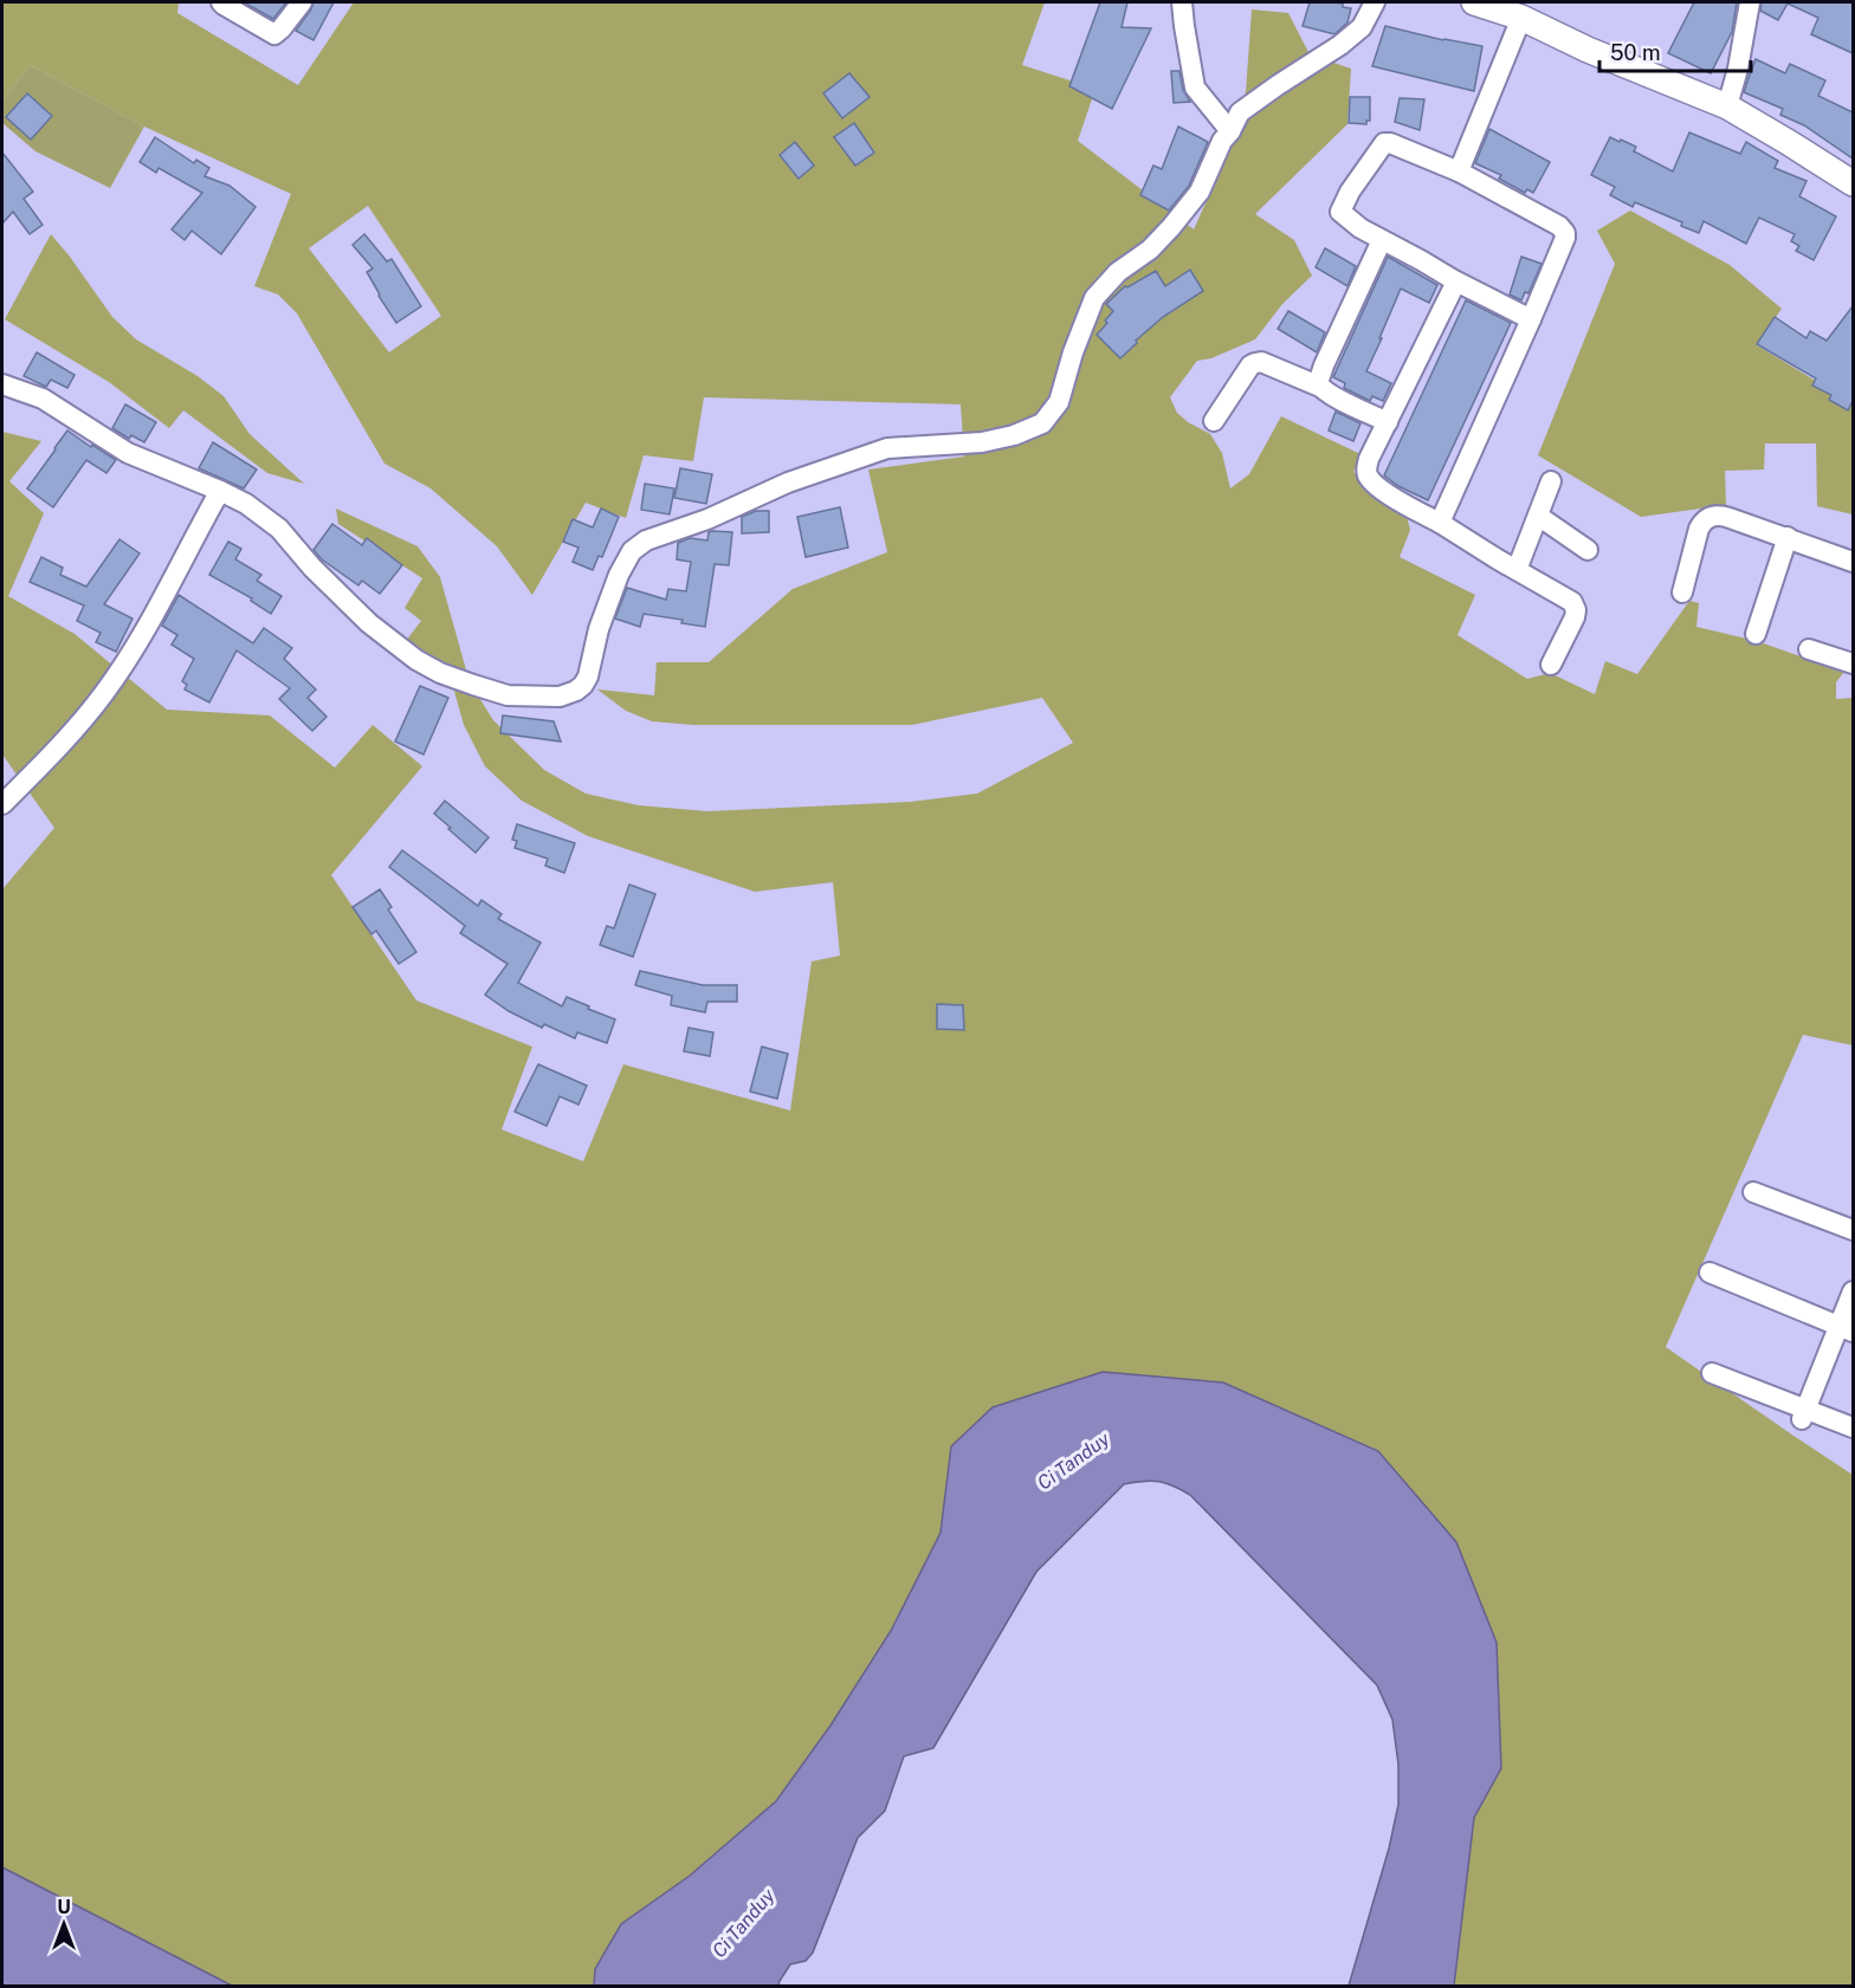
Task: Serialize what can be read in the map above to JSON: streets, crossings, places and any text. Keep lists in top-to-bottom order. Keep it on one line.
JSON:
{"water":["Ci Tanduy"],"scale_bar":"50 m","north":"top"}
